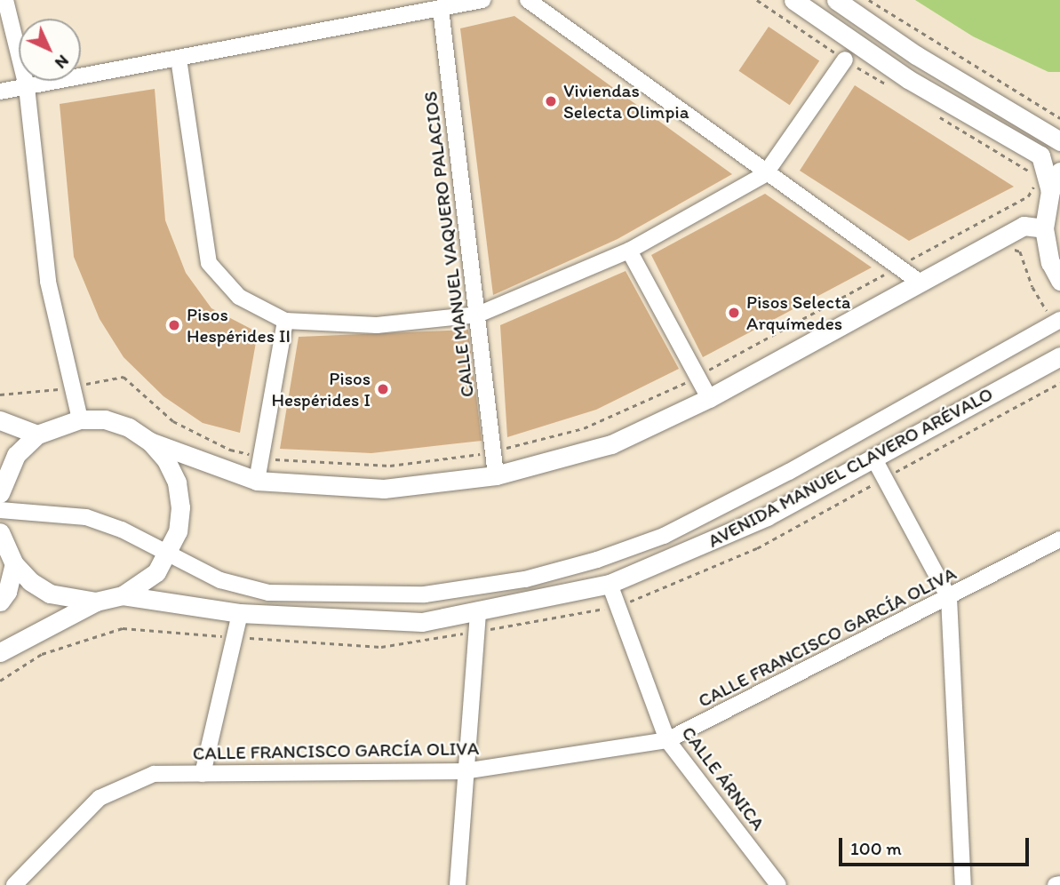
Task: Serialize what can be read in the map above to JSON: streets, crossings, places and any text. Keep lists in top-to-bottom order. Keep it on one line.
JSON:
{"streets":{"main road":["AVENIDA MANUEL CLAVERO ARÉVALO"],"street":["CALLE MANUEL VAQUERO PALACIOS","CALLE FRANCISCO GARCÍA OLIVA","CALLE ÁRNICA"]},"crossings":[["AVENIDA MANUEL CLAVERO ARÉVALO","CALLE ÁRNICA"],["CALLE FRANCISCO GARCÍA OLIVA","CALLE ÁRNICA"]],"places":["Viviendas Selecta Olimpia","Pisos Selecta Arquímedes","Pisos Hespérides II","Pisos Hespérides I"],"scale_bar":"100 m","north":"bottom right"}
